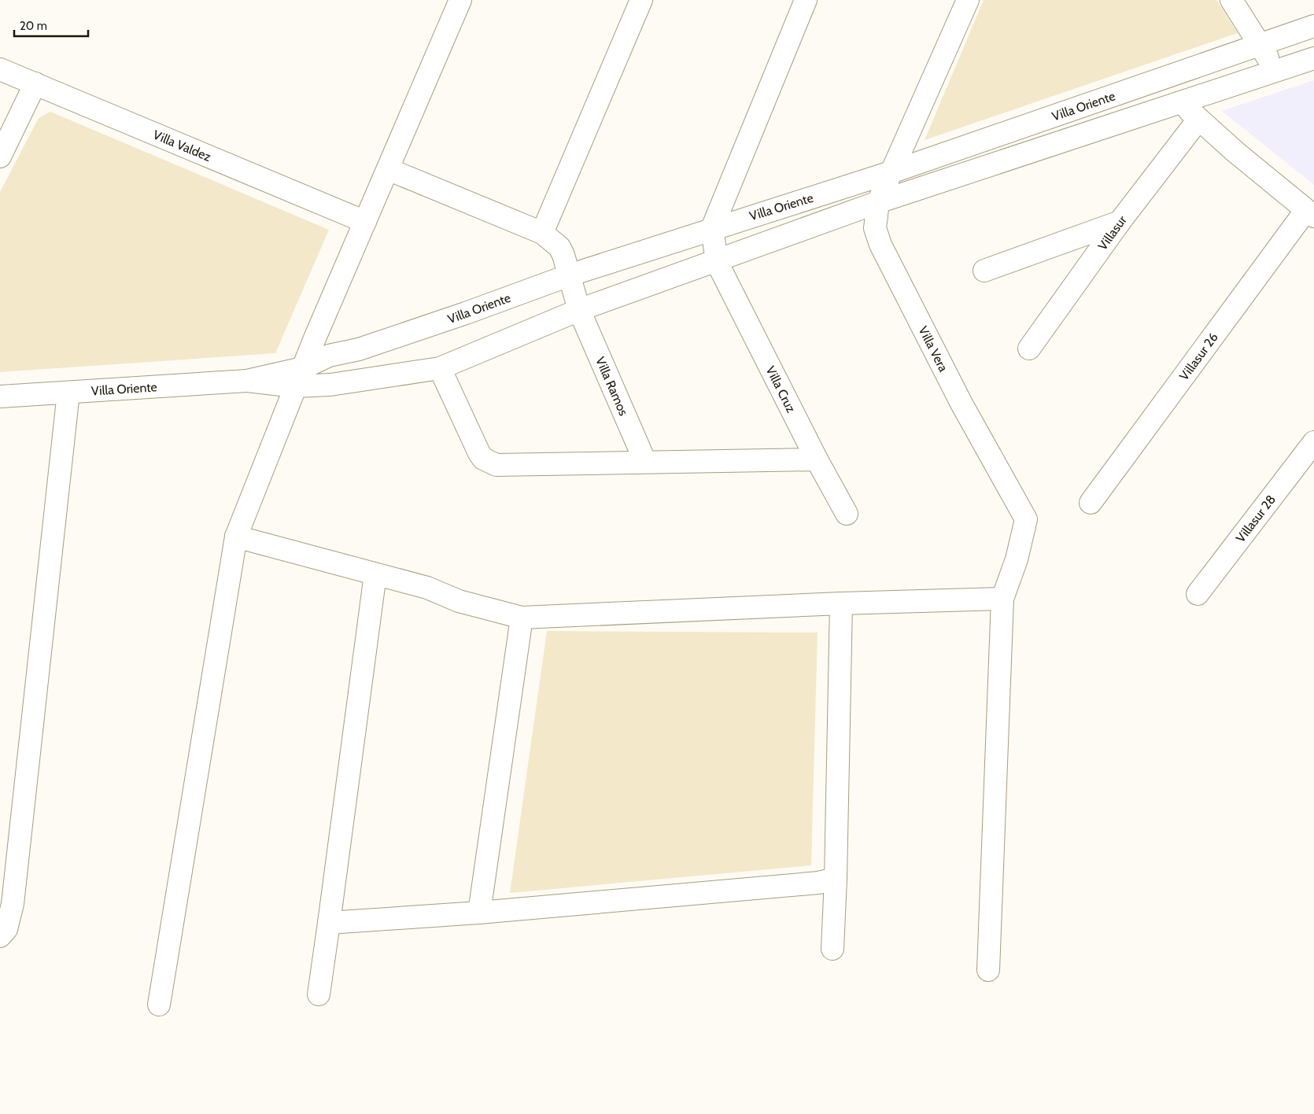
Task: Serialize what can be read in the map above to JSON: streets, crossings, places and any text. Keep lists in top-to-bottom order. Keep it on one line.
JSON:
{"streets":{"street":["Villa Oriente","Villa Valdez","Villasur","Villa Vera","Villasur 26","Villa Ramos","Villa Cruz","Villasur 28"]},"crossings":[["Villa Oriente","Villa Vera"],["Villa Oriente","Villa Ramos"],["Villa Oriente","Villa Cruz"]],"scale_bar":"20 m"}
